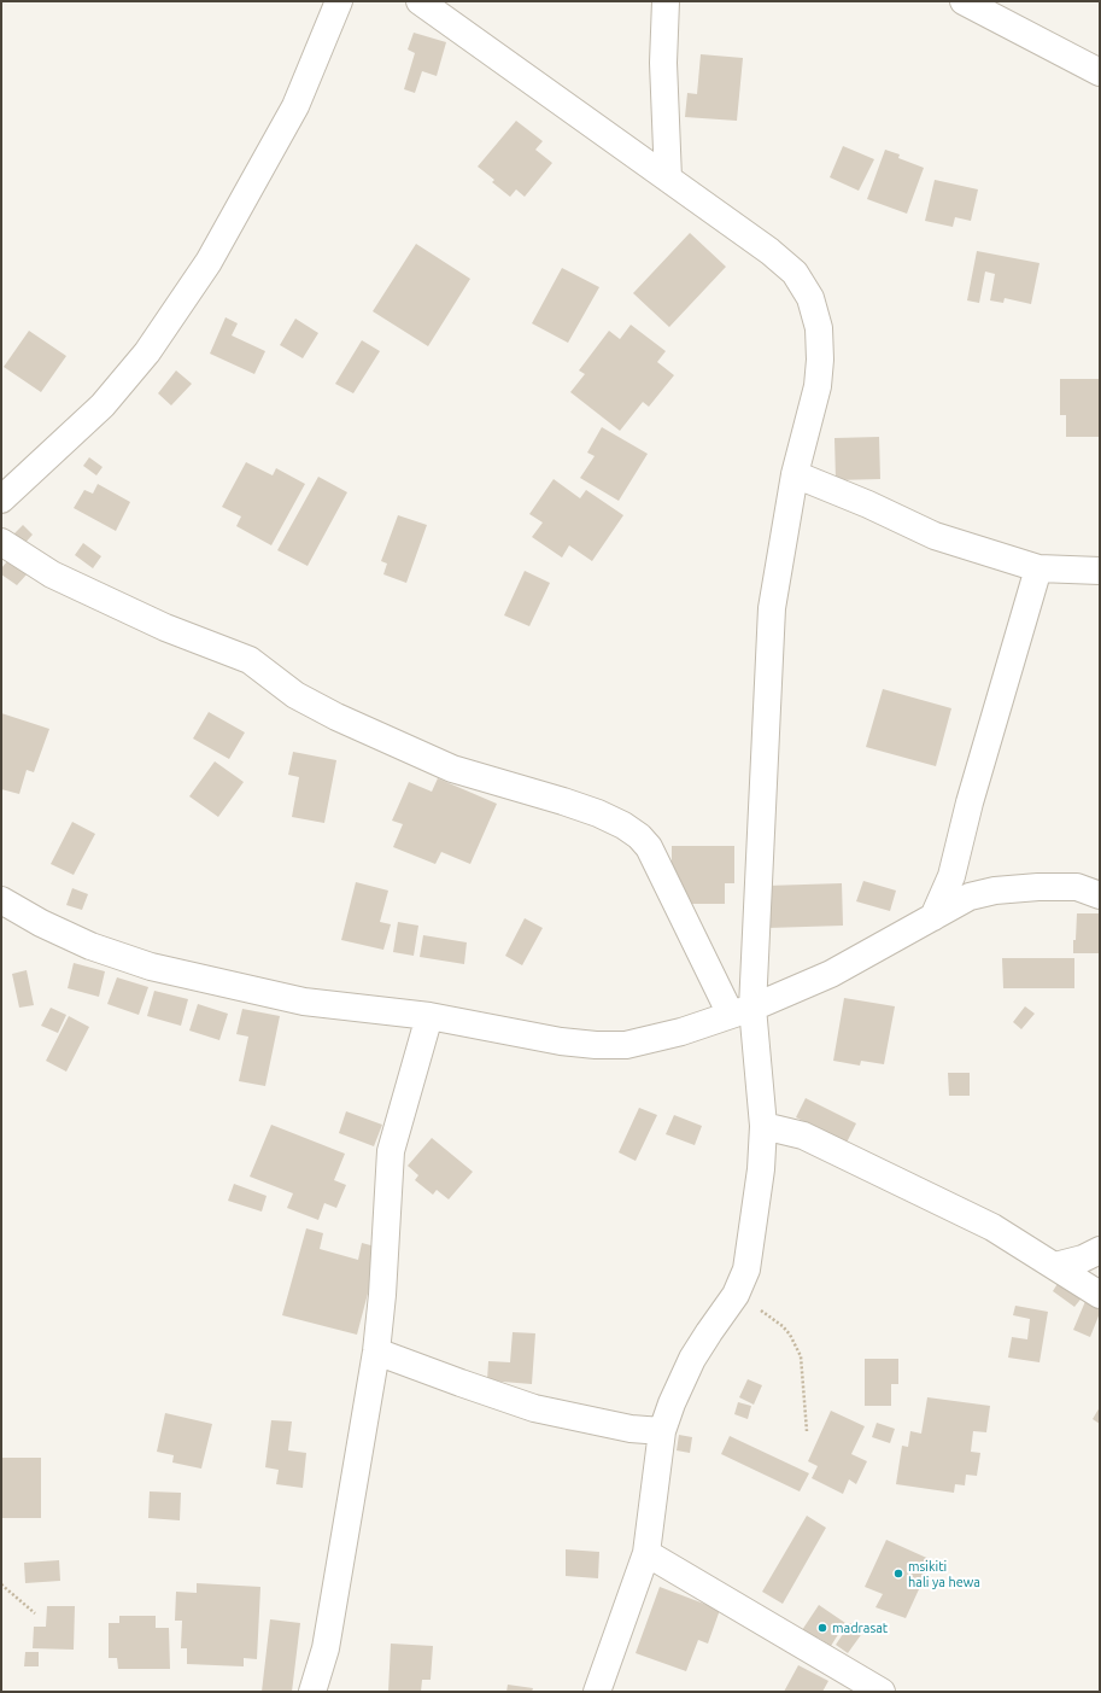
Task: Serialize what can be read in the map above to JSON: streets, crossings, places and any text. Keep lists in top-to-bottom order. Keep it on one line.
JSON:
{"places":["msikiti hali ya hewa","madrasat"]}
